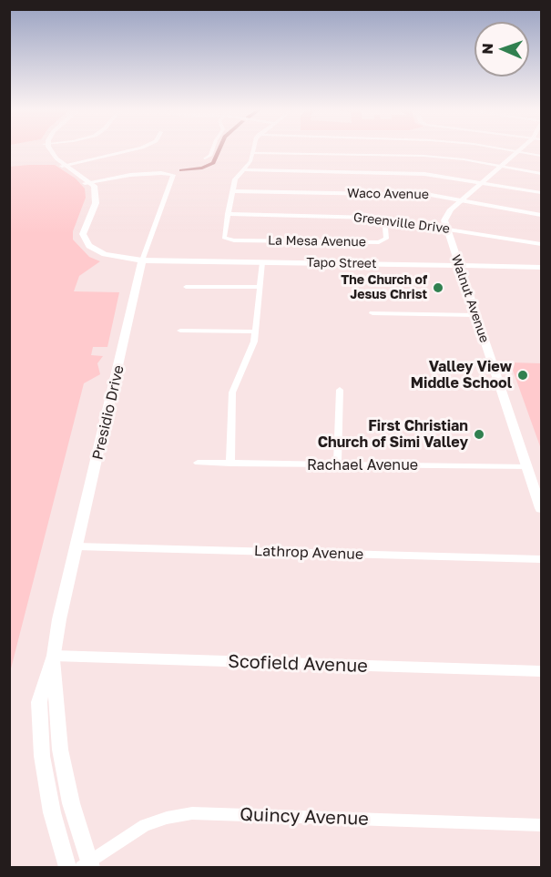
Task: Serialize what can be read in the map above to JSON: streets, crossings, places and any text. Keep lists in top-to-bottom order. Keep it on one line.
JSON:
{"streets":{"street":["Waco Avenue","Greenville Drive","La Mesa Avenue","Tapo Street","Walnut Avenue","Presidio Drive","Rachael Avenue","Lathrop Avenue","Scofield Avenue","Quincy Avenue"]},"crossings":[["Greenville Drive","La Mesa Avenue"],["Greenville Drive","Walnut Avenue"],["Tapo Street","Walnut Avenue"],["Tapo Street","Presidio Drive"],["Walnut Avenue","Rachael Avenue"],["Presidio Drive","Lathrop Avenue"],["Presidio Drive","Scofield Avenue"],["Presidio Drive","Quincy Avenue"]],"places":["The Church of Jesus Christ","Valley View Middle School","First Christian Church of Simi Valley"],"north":"left"}
